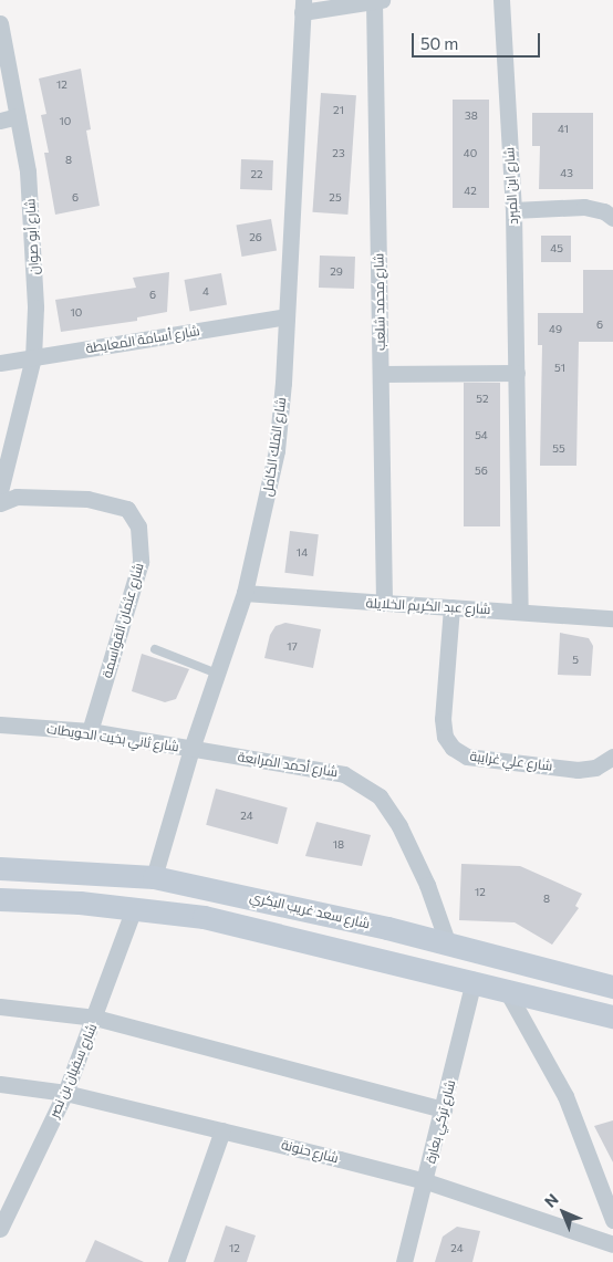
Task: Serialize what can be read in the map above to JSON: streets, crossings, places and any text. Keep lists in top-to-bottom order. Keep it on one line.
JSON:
{"streets":{"street":["شارع ابن المبرد","شارع أبو صوان","شارع محمد شلعب","شارع أسامة المعايطة","شارع الملك الكامل","شارع عبد الكريم الخلايلة","شارع عثمان القواسمة","شارع ثاني بخيت الحويطات","شارع علي غرايبة","شارع أحمد المرابعة","شارع سعد غريب البكري","شارع سفيان بن نصر","شارع تركي بعارة","شارع حنونة"]},"crossings":[["شارع ابن المبرد","شارع عبد الكريم الخلايلة"],["شارع أبو صوان","شارع أسامة المعايطة"],["شارع محمد شلعب","شارع عبد الكريم الخلايلة"],["شارع أسامة المعايطة","شارع الملك الكامل"],["شارع الملك الكامل","شارع عبد الكريم الخلايلة"],["شارع الملك الكامل","شارع ثاني بخيت الحويطات"],["شارع الملك الكامل","شارع أحمد المرابعة"],["شارع الملك الكامل","شارع سعد غريب البكري"],["شارع عبد الكريم الخلايلة","شارع علي غرايبة"],["شارع عثمان القواسمة","شارع ثاني بخيت الحويطات"],["شارع ثاني بخيت الحويطات","شارع أحمد المرابعة"],["شارع أحمد المرابعة","شارع سعد غريب البكري"],["شارع سفيان بن نصر","شارع حنونة"],["شارع تركي بعارة","شارع حنونة"]],"house_numbers":["12","21","38","10","41","23","40","8","43","22","42","6","25","26","45","29","4","6","10","6","49","51","52","54","55","56","14","17","5","24","18","12","8","12","24"],"scale_bar":"50 m","north":"top left"}
